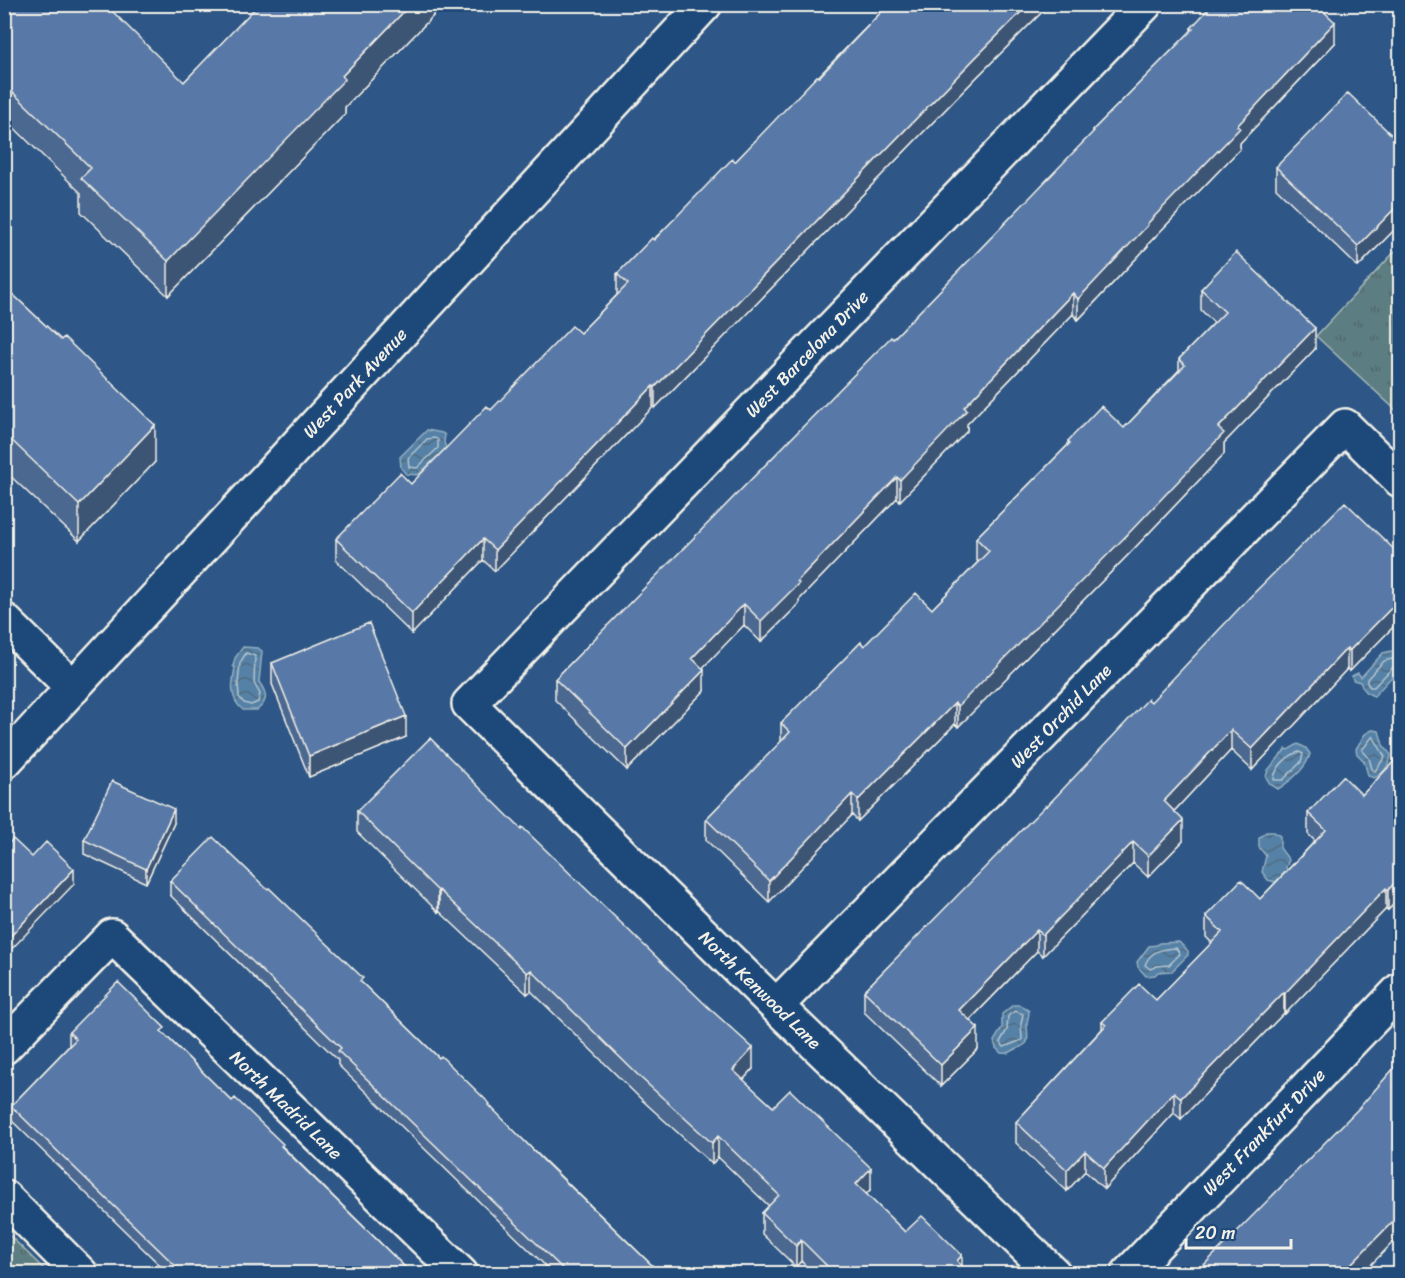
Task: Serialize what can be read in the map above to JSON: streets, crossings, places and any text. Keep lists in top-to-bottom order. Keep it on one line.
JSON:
{"streets":{"street":["West Barcelona Drive","West Park Avenue","West Orchid Lane","North Kenwood Lane","North Madrid Lane","West Frankfurt Drive"]},"crossings":[["West Barcelona Drive","North Kenwood Lane"],["West Orchid Lane","North Kenwood Lane"]],"scale_bar":"20 m"}
